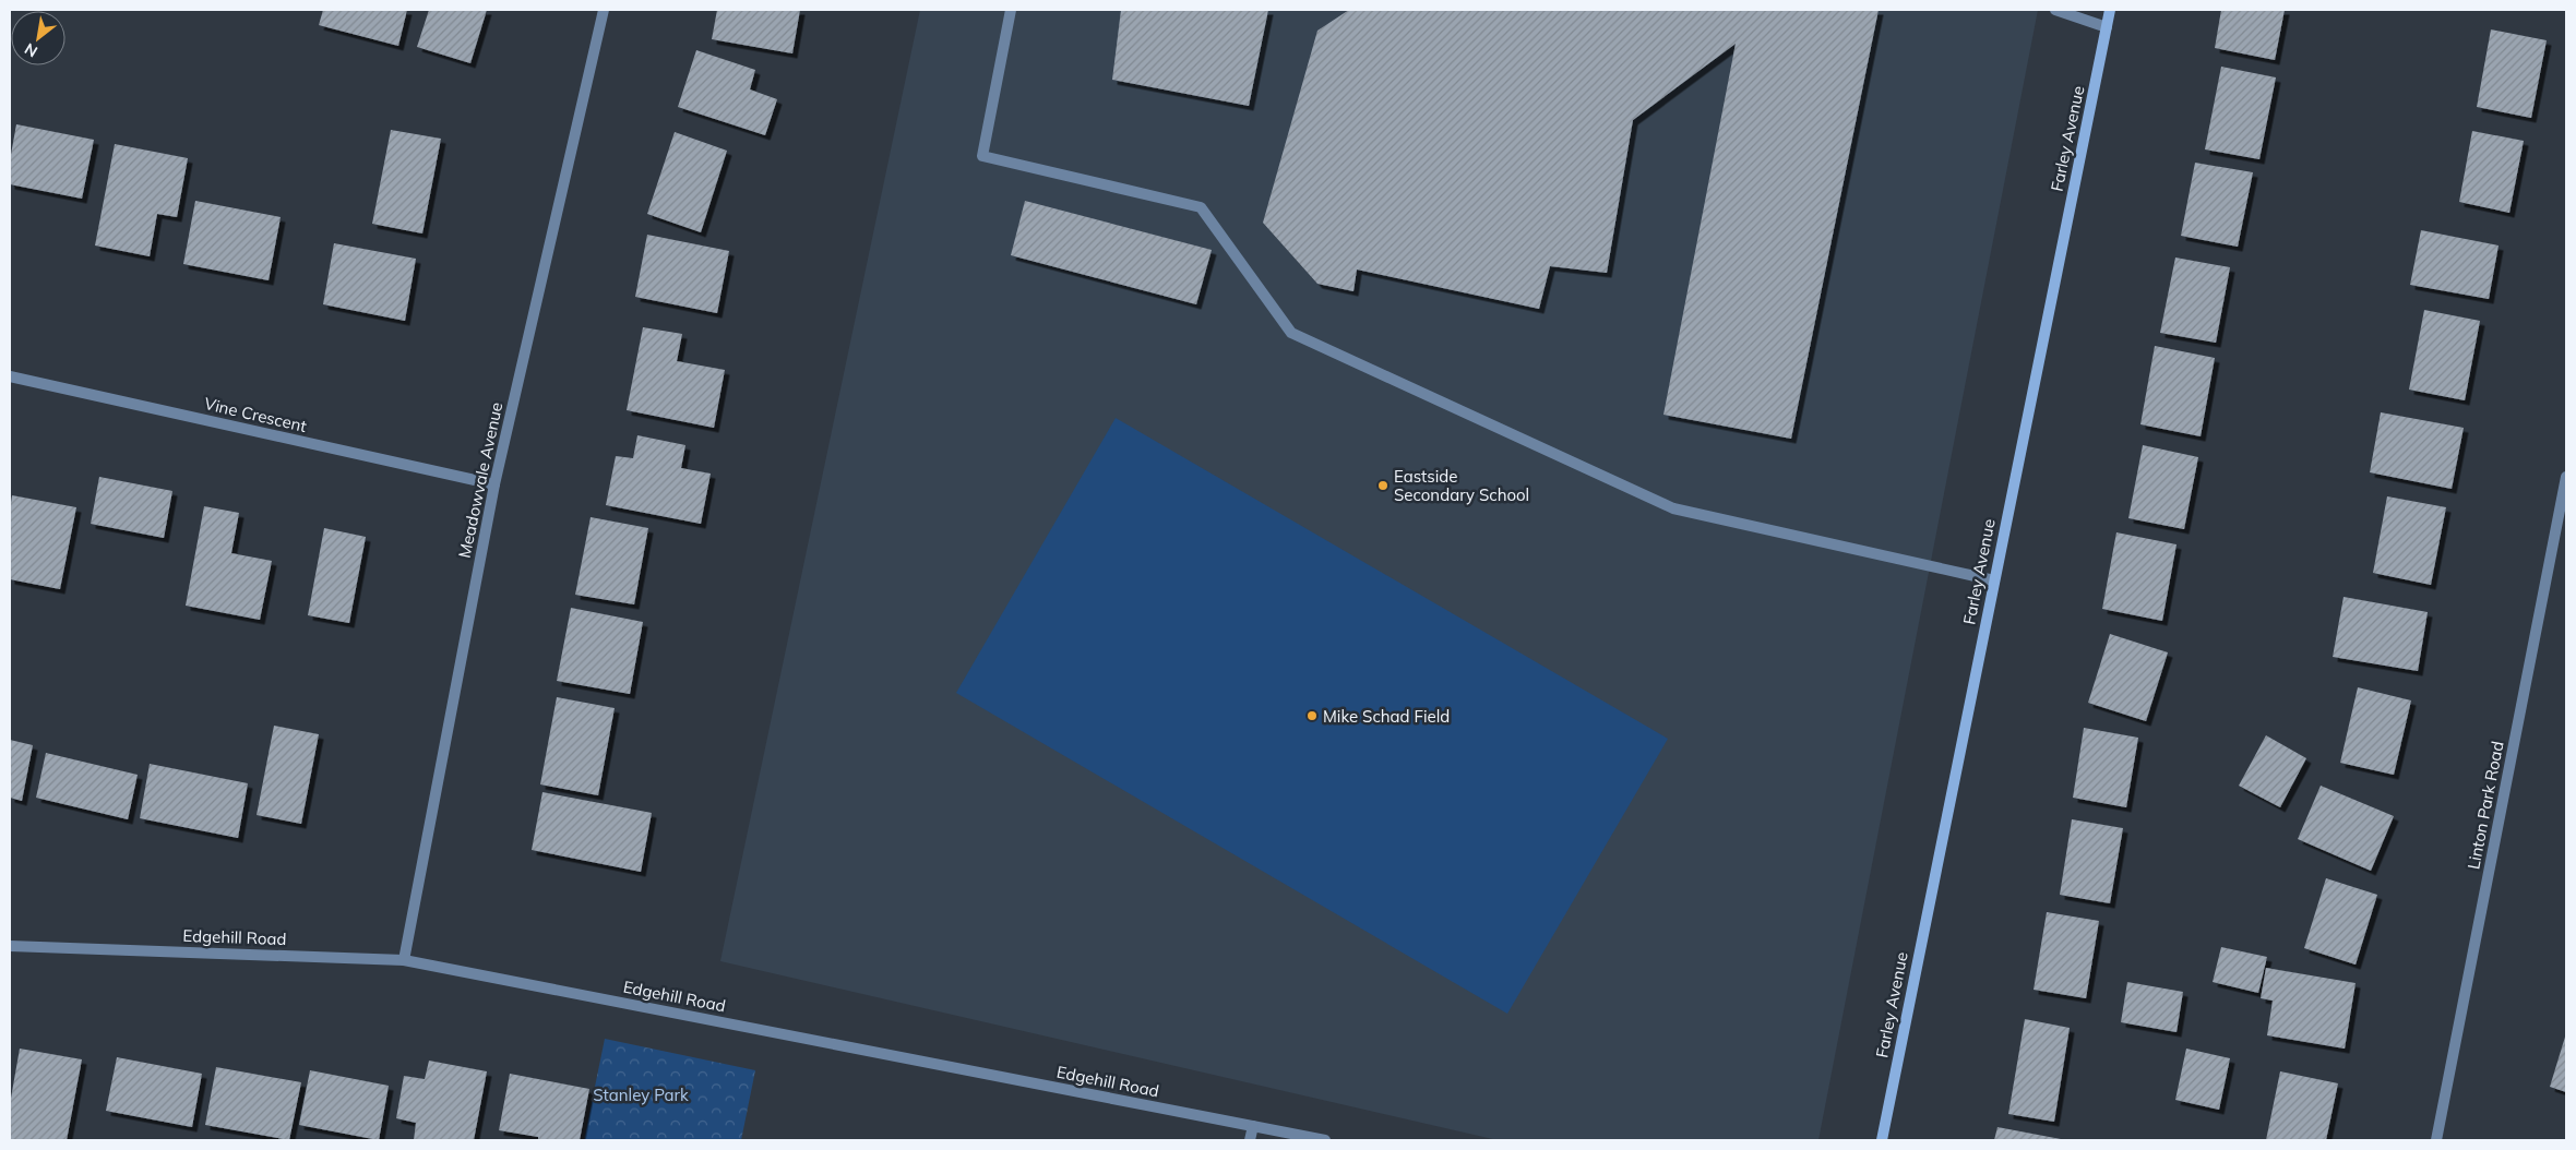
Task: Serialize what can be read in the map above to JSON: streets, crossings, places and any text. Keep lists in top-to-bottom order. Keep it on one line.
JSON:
{"streets":{"street":["Farley Avenue","Vine Crescent","Meadowvale Avenue","Linton Park Road","Edgehill Road"]},"crossings":[["Vine Crescent","Meadowvale Avenue"],["Meadowvale Avenue","Edgehill Road"]],"parks":["Stanley Park"],"places":["Eastside Secondary School","Mike Schad Field"],"north":"bottom left"}
